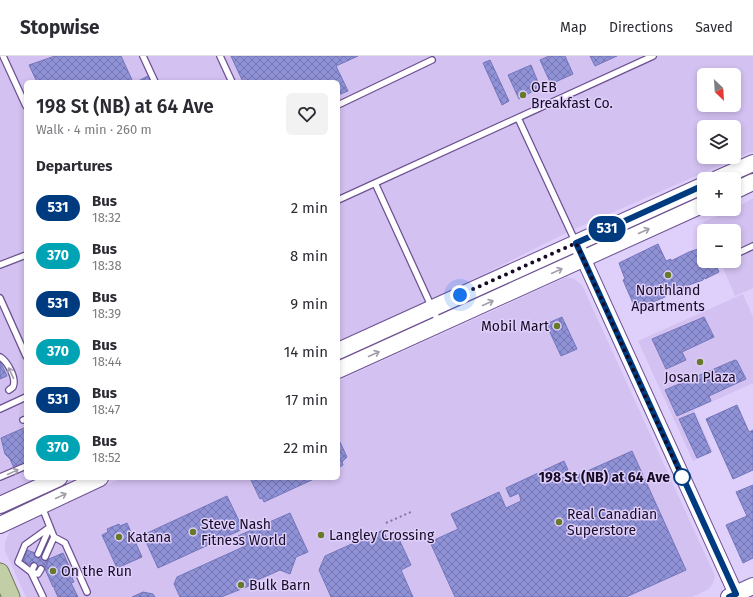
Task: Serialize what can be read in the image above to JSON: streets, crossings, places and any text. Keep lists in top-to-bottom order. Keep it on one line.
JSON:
{"places":["OEB Breakfast Co.","Northland Apartments","Mobil Mart","Josan Plaza","198 St (NB) at 64 Ave","Real Canadian Superstore","Steve Nash Fitness World","Langley Crossing","Katana","On the Run","Bulk Barn"],"lines":["bus line 531"],"north":"bottom right","page":{"header":"Stopwise","nav":["Map","Directions","Saved"],"on_map":"531","map_buttons":["+","−"],"heading":[["198 St (NB) at 64 Ave","Walk · 4 min · 260 m"],"Departures"],"list":[{"mark":"531","name":"Bus","note":"18:32","value":"2 min"},{"mark":"370","name":"Bus","note":"18:38","value":"8 min"},{"mark":"531","name":"Bus","note":"18:39","value":"9 min"},{"mark":"370","name":"Bus","note":"18:44","value":"14 min"},{"mark":"531","name":"Bus","note":"18:47","value":"17 min"},{"mark":"370","name":"Bus","note":"18:52","value":"22 min"}]}}
